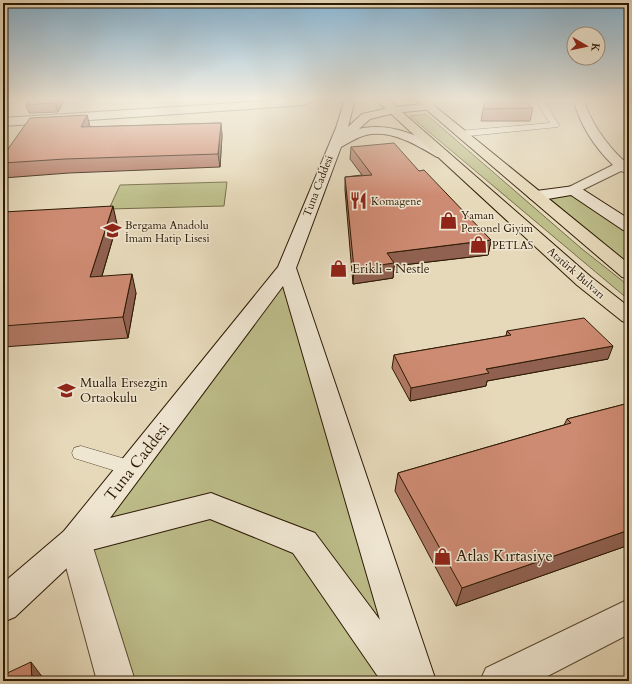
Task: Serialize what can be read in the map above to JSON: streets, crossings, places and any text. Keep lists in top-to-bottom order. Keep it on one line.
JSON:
{"streets":{"main road":["Atatürk Bulvarı"],"street":["Tuna Caddesi"]},"places":{"restaurant":["Komagene"],"shop":["Yaman Personel Giyim","PETLAS","Erikli - Nestle","Atlas Kırtasiye"],"school or university":["Bergama Anadolu İmam Hatip Lisesi","Mualla Ersezgin Ortaokulu"]},"north":"right"}
